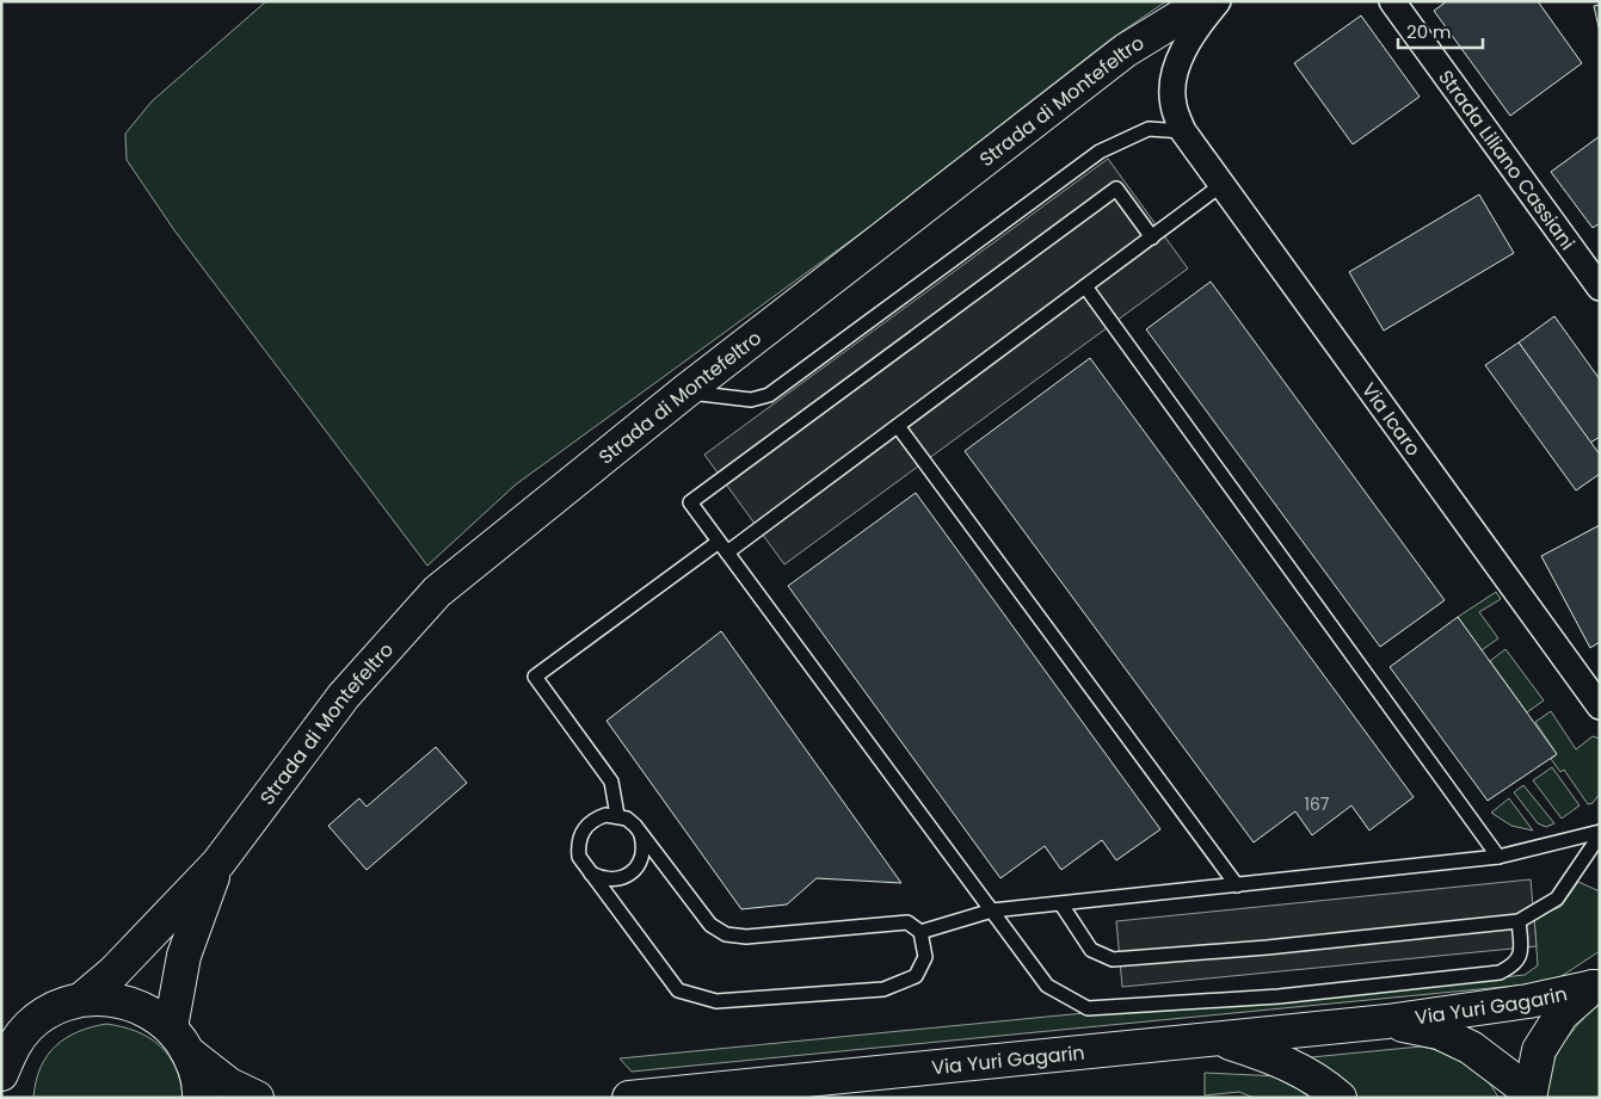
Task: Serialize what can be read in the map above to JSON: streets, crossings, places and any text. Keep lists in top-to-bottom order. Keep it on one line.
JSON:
{"streets":{"main road":["Strada di Montefeltro","Via Yuri Gagarin"],"street":["Strada Liliano Cassiani","Via Icaro"]},"house_numbers":["167"],"scale_bar":"20 m"}
